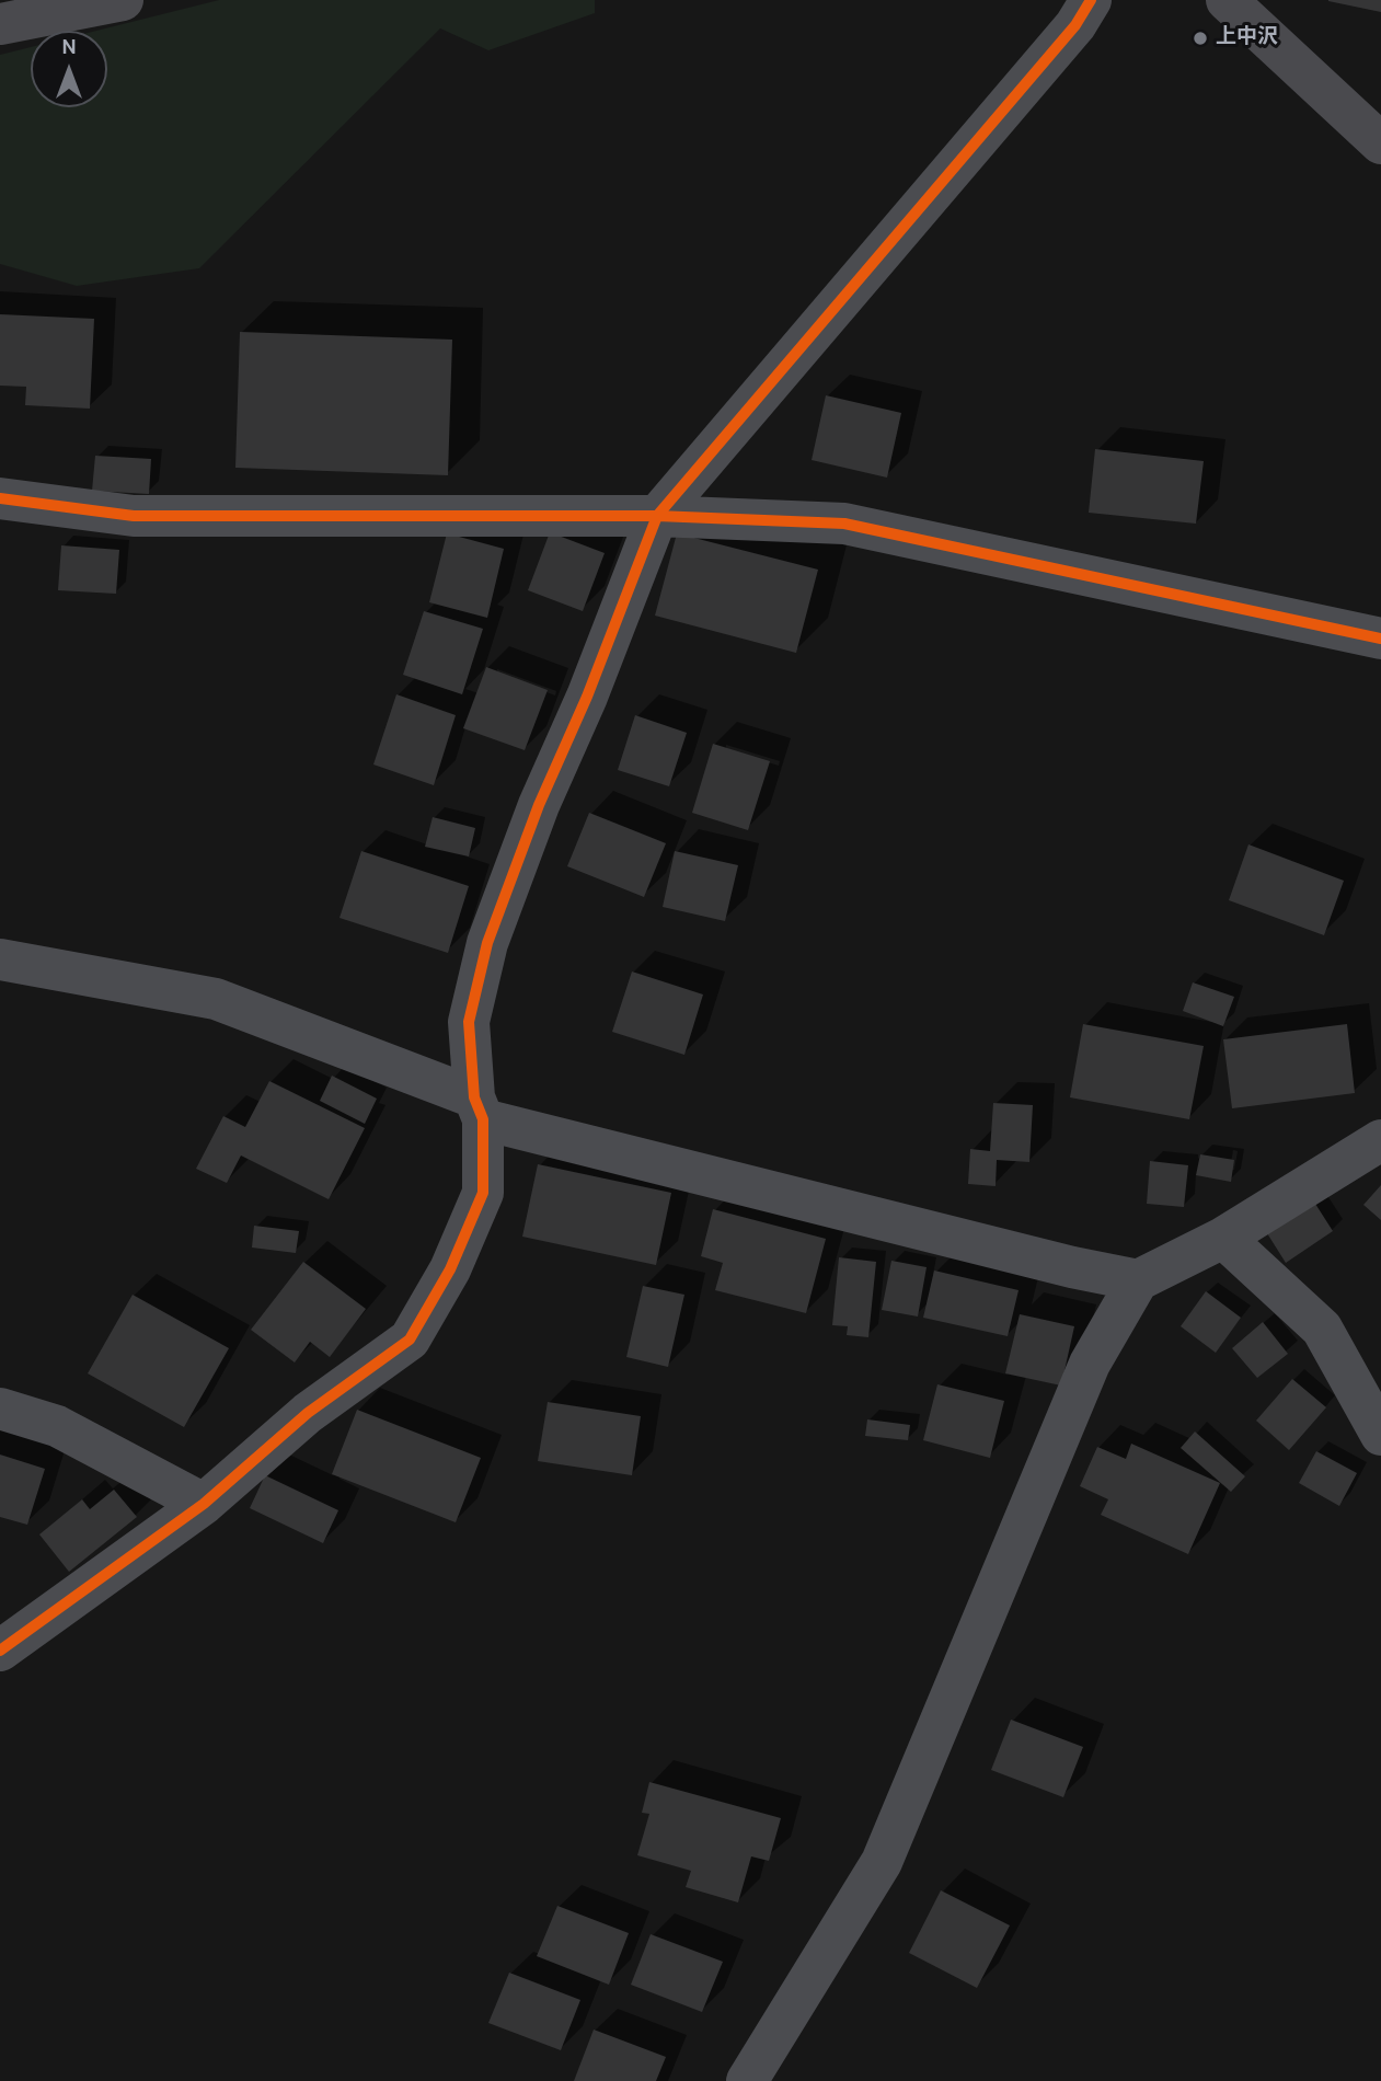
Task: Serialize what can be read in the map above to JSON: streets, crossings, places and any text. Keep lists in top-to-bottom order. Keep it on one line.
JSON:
{"places":["上中沢"],"north":"top"}
